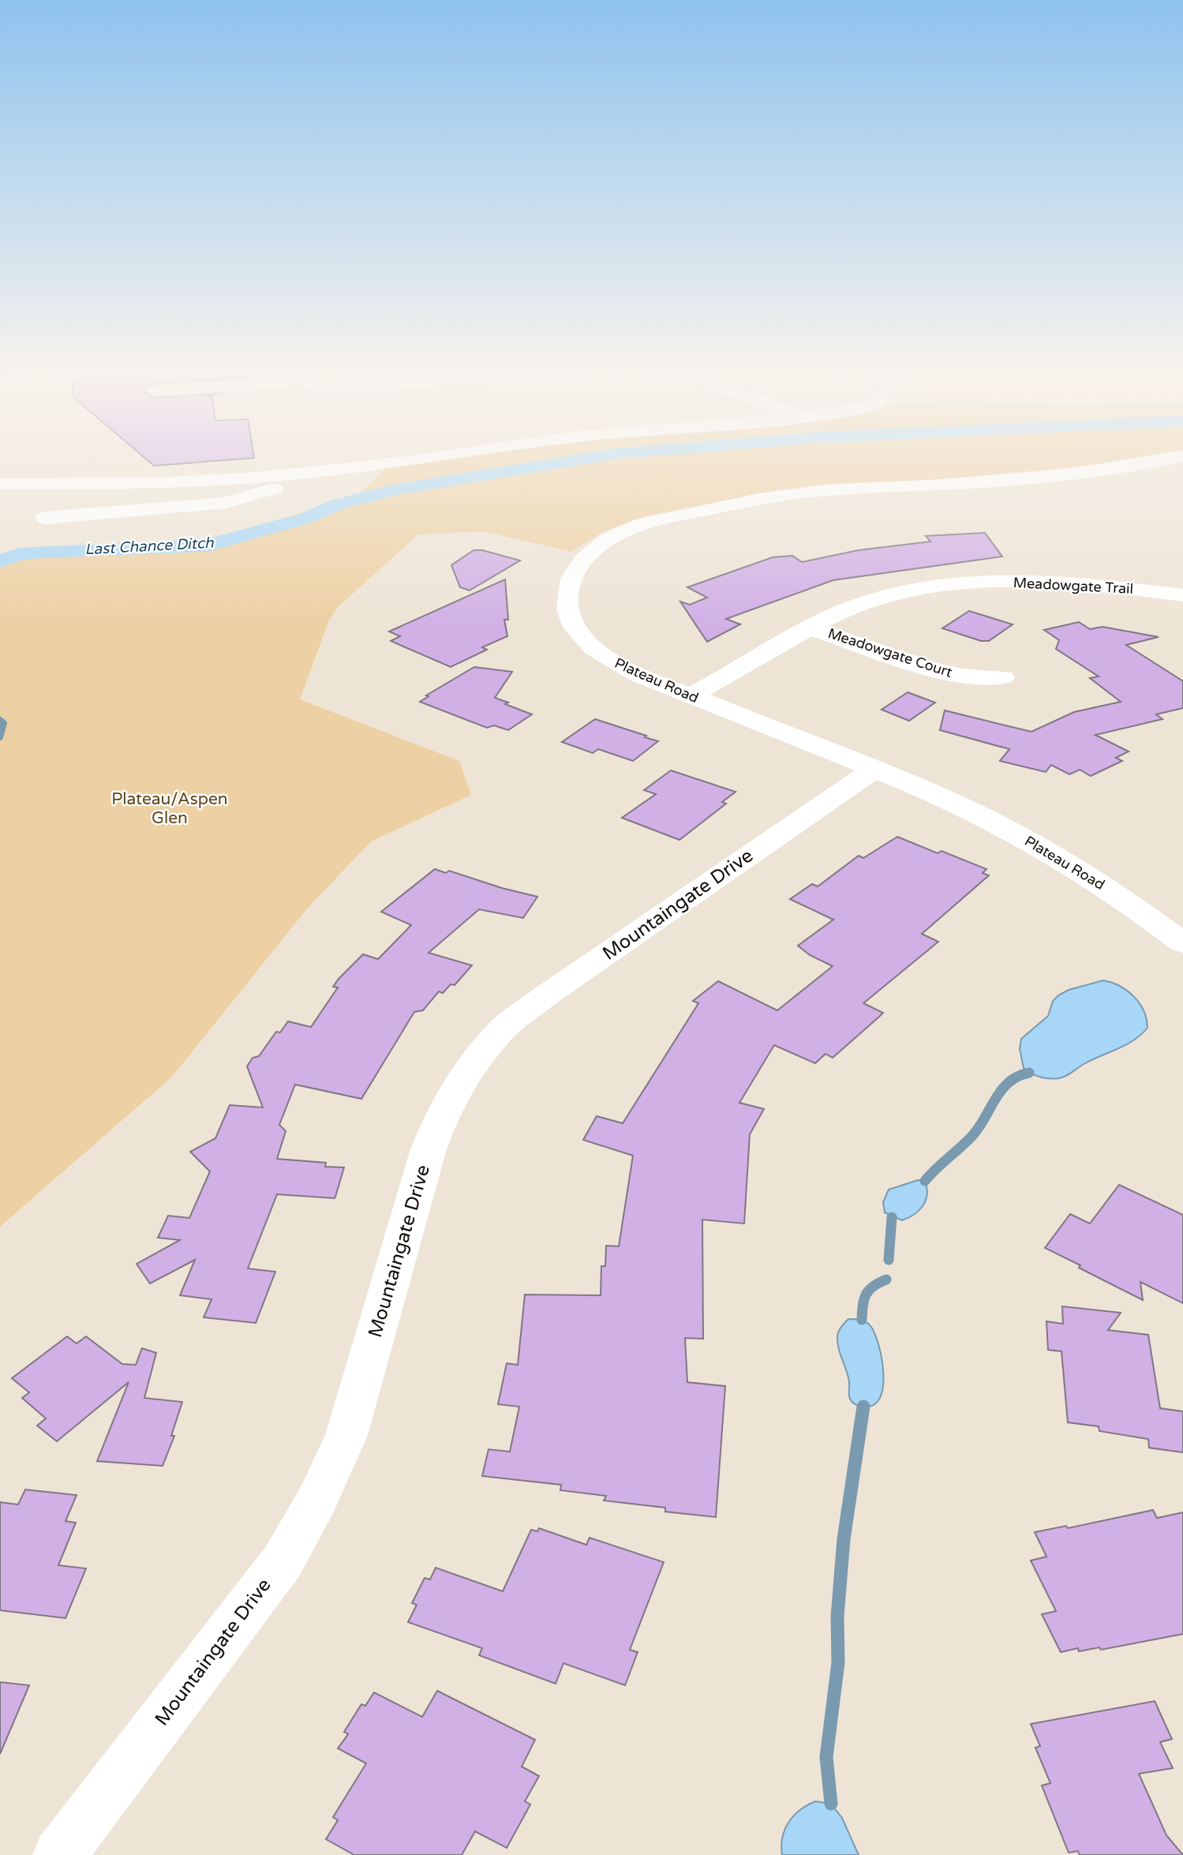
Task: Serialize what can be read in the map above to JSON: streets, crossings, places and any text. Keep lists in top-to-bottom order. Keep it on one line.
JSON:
{"streets":{"street":["Meadowgate Trail","Meadowgate Court","Plateau Road","Mountaingate Drive"]},"crossings":[["Meadowgate Trail","Meadowgate Court"],["Meadowgate Trail","Plateau Road"],["Plateau Road","Mountaingate Drive"]],"water":["Last Chance Ditch"],"parks":["Plateau/Aspen Glen"]}
